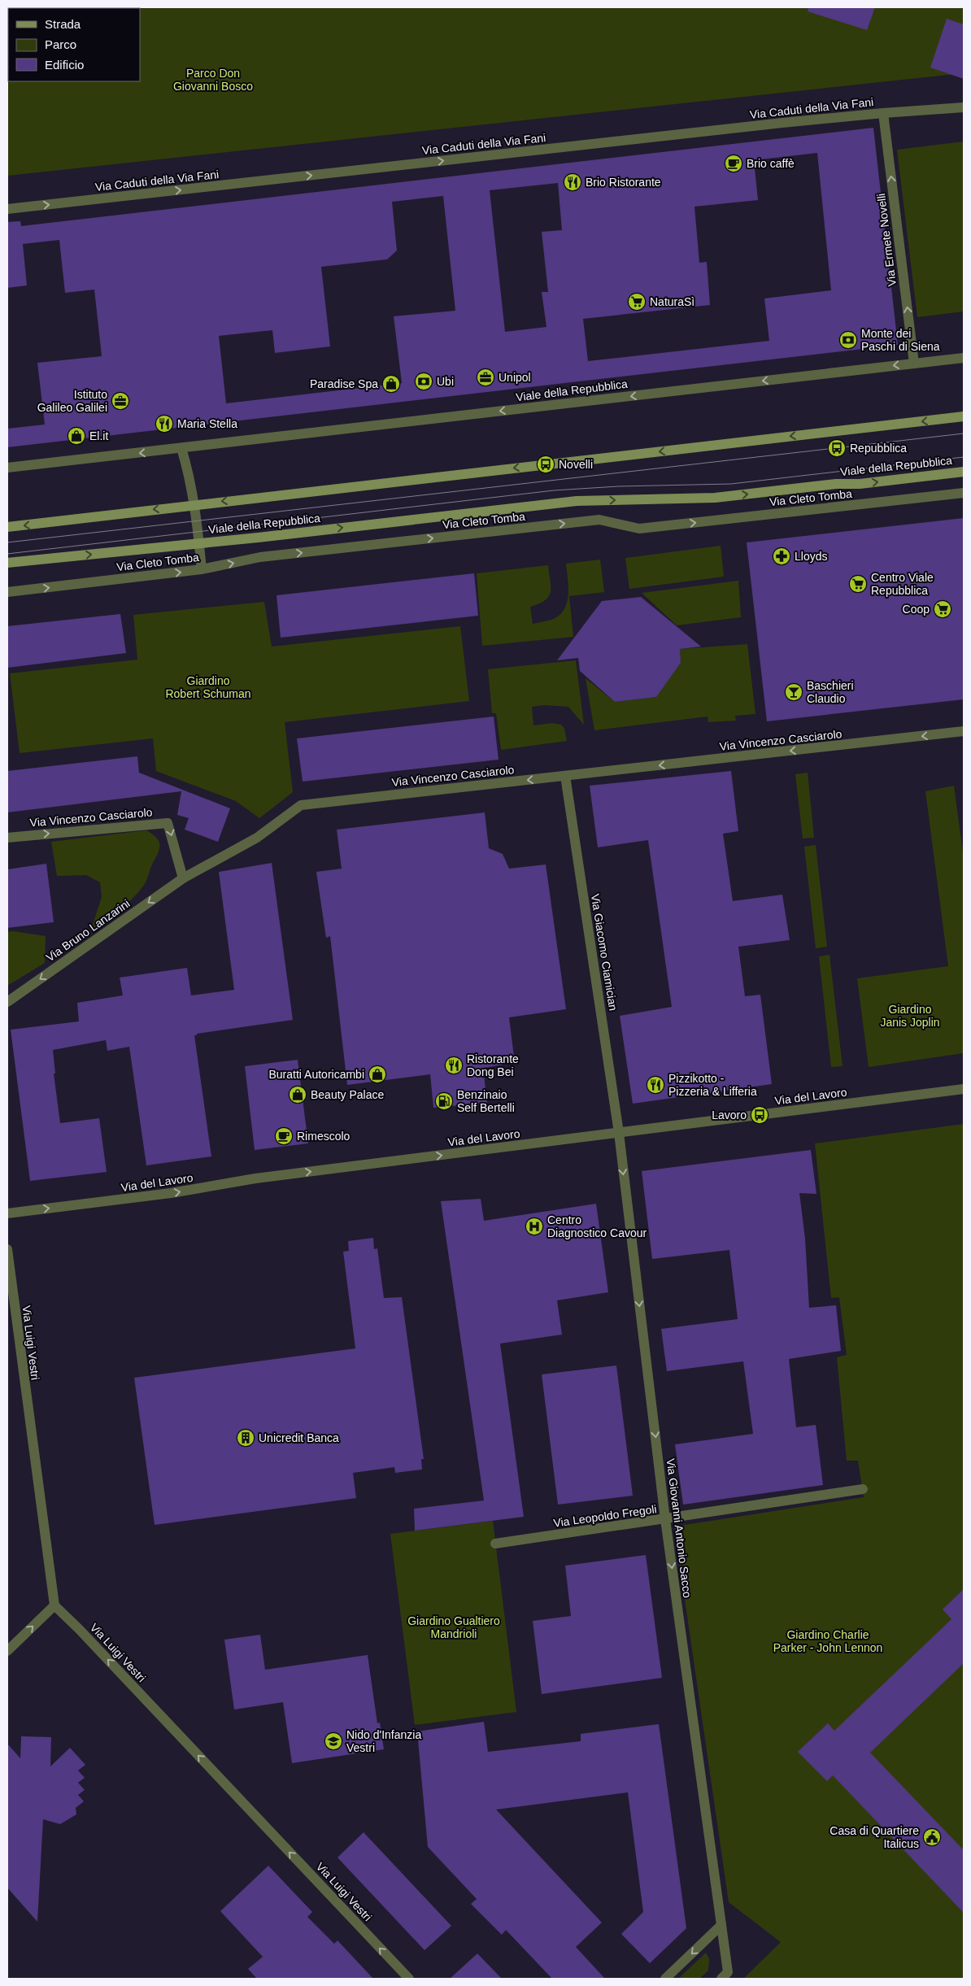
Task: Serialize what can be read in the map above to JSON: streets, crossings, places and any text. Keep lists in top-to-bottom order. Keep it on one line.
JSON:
{"streets":{"main road":["Viale della Repubblica"],"street":["Via Caduti della Via Fani","Via Ermete Novelli","Via Cleto Tomba","Via Vincenzo Casciarolo","Via Bruno Lanzarini","Via Giacomo Ciamician","Via del Lavoro","Via Luigi Vestri","Via Leopoldo Fregoli","Via Giovanni Antonio Sacco"]},"crossings":[["Via Caduti della Via Fani","Via Ermete Novelli"],["Via Ermete Novelli","Viale della Repubblica"],["Viale della Repubblica","Via Cleto Tomba"],["Via Vincenzo Casciarolo","Via Bruno Lanzarini"],["Via Vincenzo Casciarolo","Via Giacomo Ciamician"],["Via Giacomo Ciamician","Via del Lavoro"],["Via Giacomo Ciamician","Via Giovanni Antonio Sacco"],["Via del Lavoro","Via Giovanni Antonio Sacco"],["Via Leopoldo Fregoli","Via Giovanni Antonio Sacco"]],"one_way":["Via Caduti della Via Fani","Via Ermete Novelli","Via Cleto Tomba","Via Bruno Lanzarini","Via del Lavoro","Via Luigi Vestri","Via Giovanni Antonio Sacco"],"parks":["Parco Don Giovanni Bosco","Giardino Robert Schuman","Giardino Janis Joplin","Giardino Gualtiero Mandrioli","Giardino Charlie Parker - John Lennon"],"places":{"cafe":["Brio caffè","Rimescolo"],"restaurant":["Brio Ristorante","Maria Stella","Ristorante Dong Bei","Pizzikotto - Pizzeria & Lifferia"],"supermarket":["NaturaSì","Centro Viale Repubblica","Coop"],"bank":["Monte dei Paschi di Siena","Ubi"],"office":["Unipol","Istituto Galileo Galilei"],"shop":["Paradise Spa","El.it","Buratti Autoricambi","Beauty Palace"],"bus stop":["Repubblica","Novelli","Lavoro"],"pharmacy":["Lloyds"],"bar":["Baschieri Claudio"],"fuel station":["Benzinaio Self Bertelli"],"hospital":["Centro Diagnostico Cavour"],"building":["Unicredit Banca"],"school or university":["Nido d'Infanzia Vestri"],"public building":["Casa di Quartiere Italicus"]},"legend":["Strada","Parco","Edificio"]}
